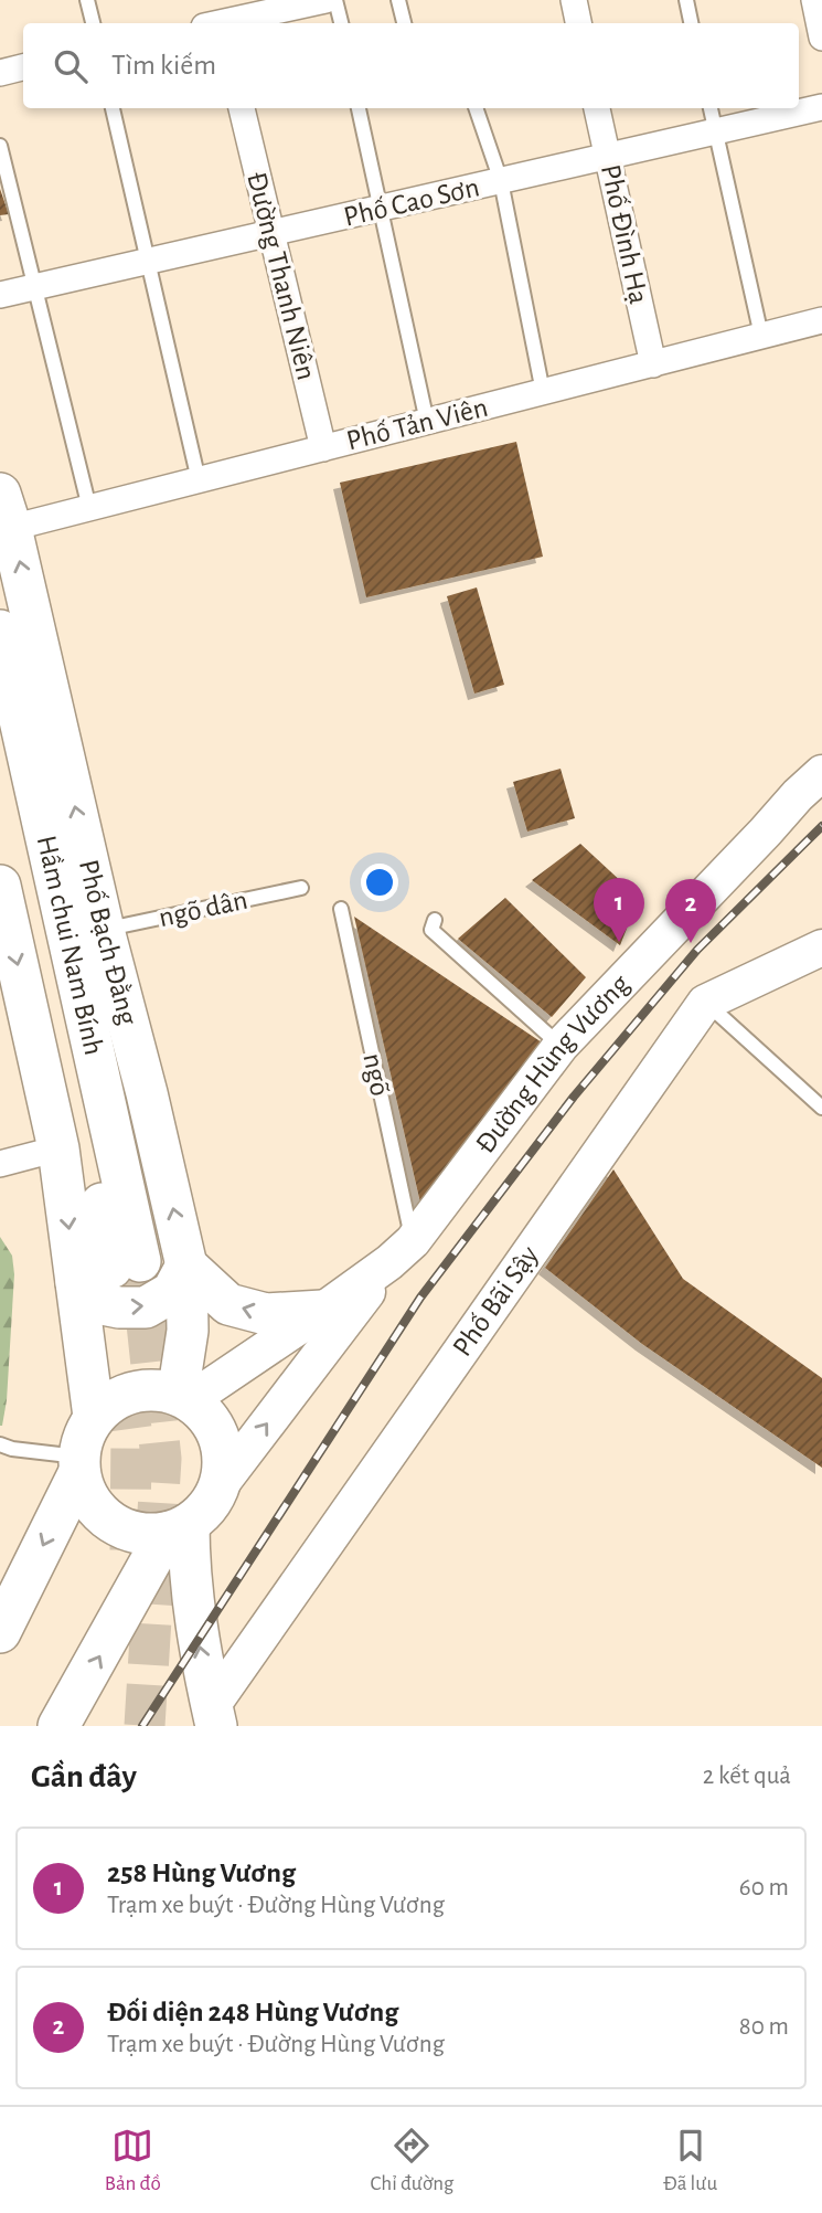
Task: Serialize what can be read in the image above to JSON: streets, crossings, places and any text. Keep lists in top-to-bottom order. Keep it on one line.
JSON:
{"streets":{"main road":["Phố Bạch Đằng","Hầm chui Nam Bính","Đường Hùng Vương","Phố Bãi Sậy"],"street":["Phố Cao Sơn","Phố Đình Hạ","Đường Thanh Niên","Phố Tản Viên"],"lane":["ngõ dân","ngõ"]},"crossings":[["Phố Cao Sơn","Phố Đình Hạ"],["Phố Cao Sơn","Đường Thanh Niên"],["Phố Đình Hạ","Phố Tản Viên"],["Đường Thanh Niên","Phố Tản Viên"],["Phố Tản Viên","Phố Bạch Đằng"],["ngõ dân","Phố Bạch Đằng"],["Phố Bạch Đằng","Đường Hùng Vương"],["Đường Hùng Vương","ngõ"]],"page":{"search":"Tìm kiếm","pins":["1","2"],"heading":["Gần đây","2 kết quả"],"list":[{"mark":"1","name":"258 Hùng Vương","note":"Trạm xe buýt · Đường Hùng Vương","value":"60 m"},{"mark":"2","name":"Đối diện 248 Hùng Vương","note":"Trạm xe buýt · Đường Hùng Vương","value":"80 m"}],"nav":["Bản đồ","Chỉ đường","Đã lưu"]}}
